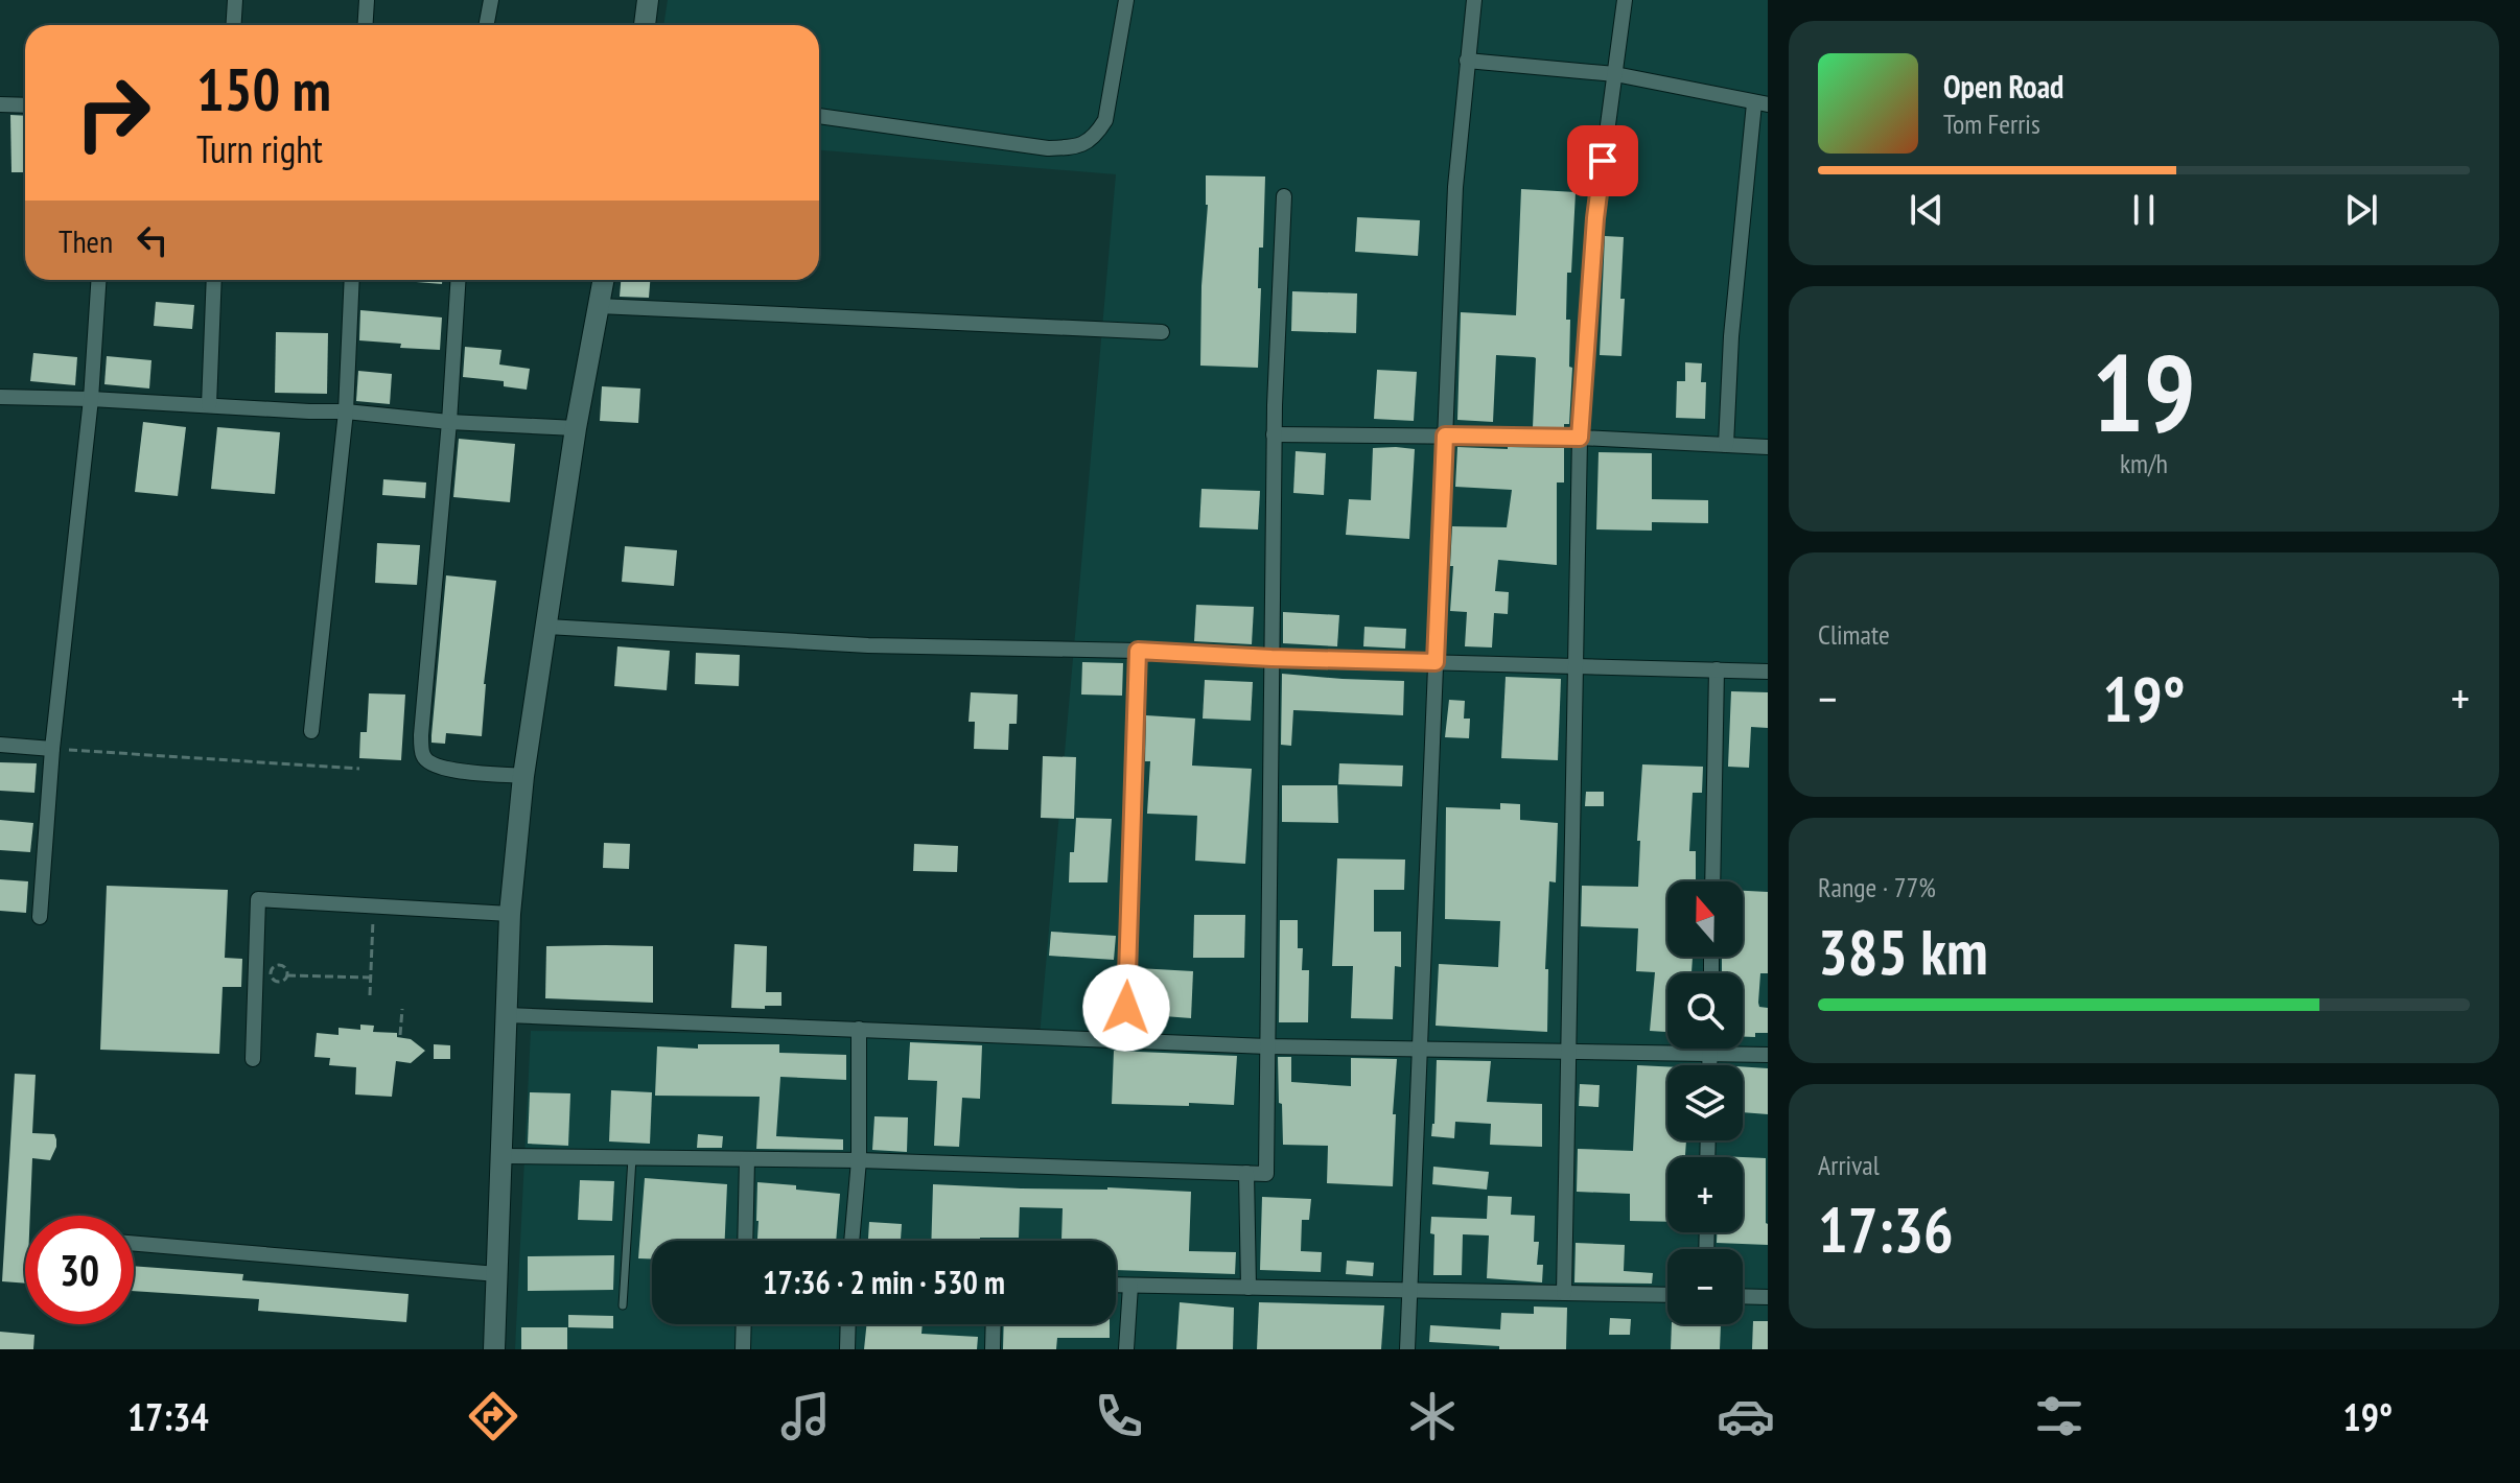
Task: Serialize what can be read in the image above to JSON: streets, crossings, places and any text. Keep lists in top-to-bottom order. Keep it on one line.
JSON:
{"north":"top","page":{"turn":["150 m","Turn right"],"song":["Open Road","Tom Ferris"],"then":"Then","tile":[["19","km/h"],"Climate",["Range · 77%","385 km"],["Arrival","17:36"]],"heat":["−","19°","+"],"map_buttons":["+","−"],"limit":"30","trip":"17:36 · 2 min · 530 m","tabs":["17:34","19°"]}}
